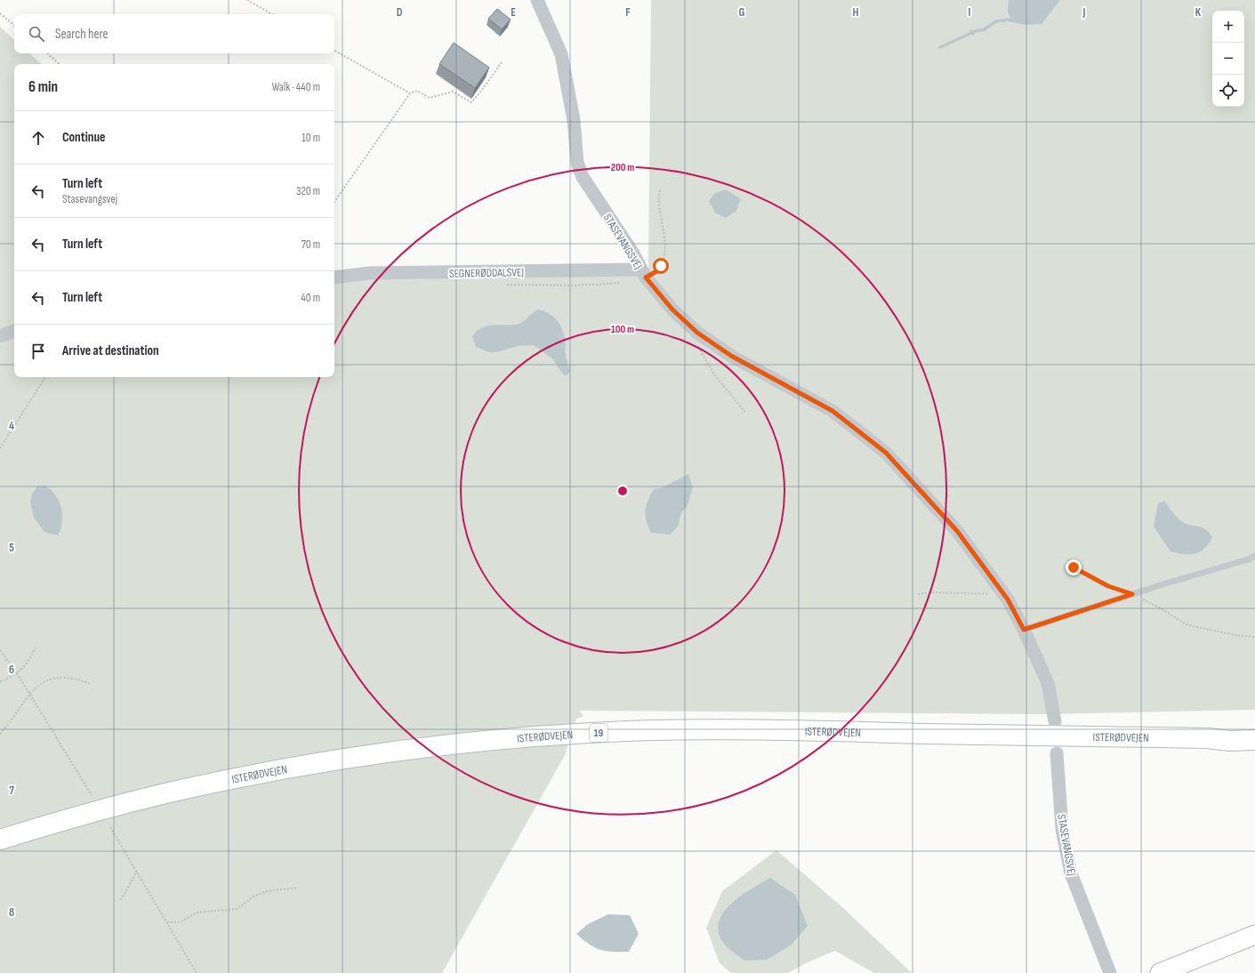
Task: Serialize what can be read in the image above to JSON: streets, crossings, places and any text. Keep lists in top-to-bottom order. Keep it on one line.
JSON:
{"streets":{"highway":["ISTERØDVEJEN","19"],"street":["STASEVANGSVEJ","SEGNERØDDALSVEJ"]},"crossings":[["STASEVANGSVEJ","SEGNERØDDALSVEJ"]],"page":{"map_buttons":["+","−"],"search":"Search here","heading":["6 min","Walk · 440 m"],"list":[["Continue","10 m"],["Turn left","Stasevangsvej","320 m"],["Turn left","70 m"],["Turn left","40 m"],"Arrive at destination"]},"grid":{"columns":["D","E","F","G","H","I","J","K"],"rows":["4","5","6","7","8"]},"rings":["200 m","100 m"]}
